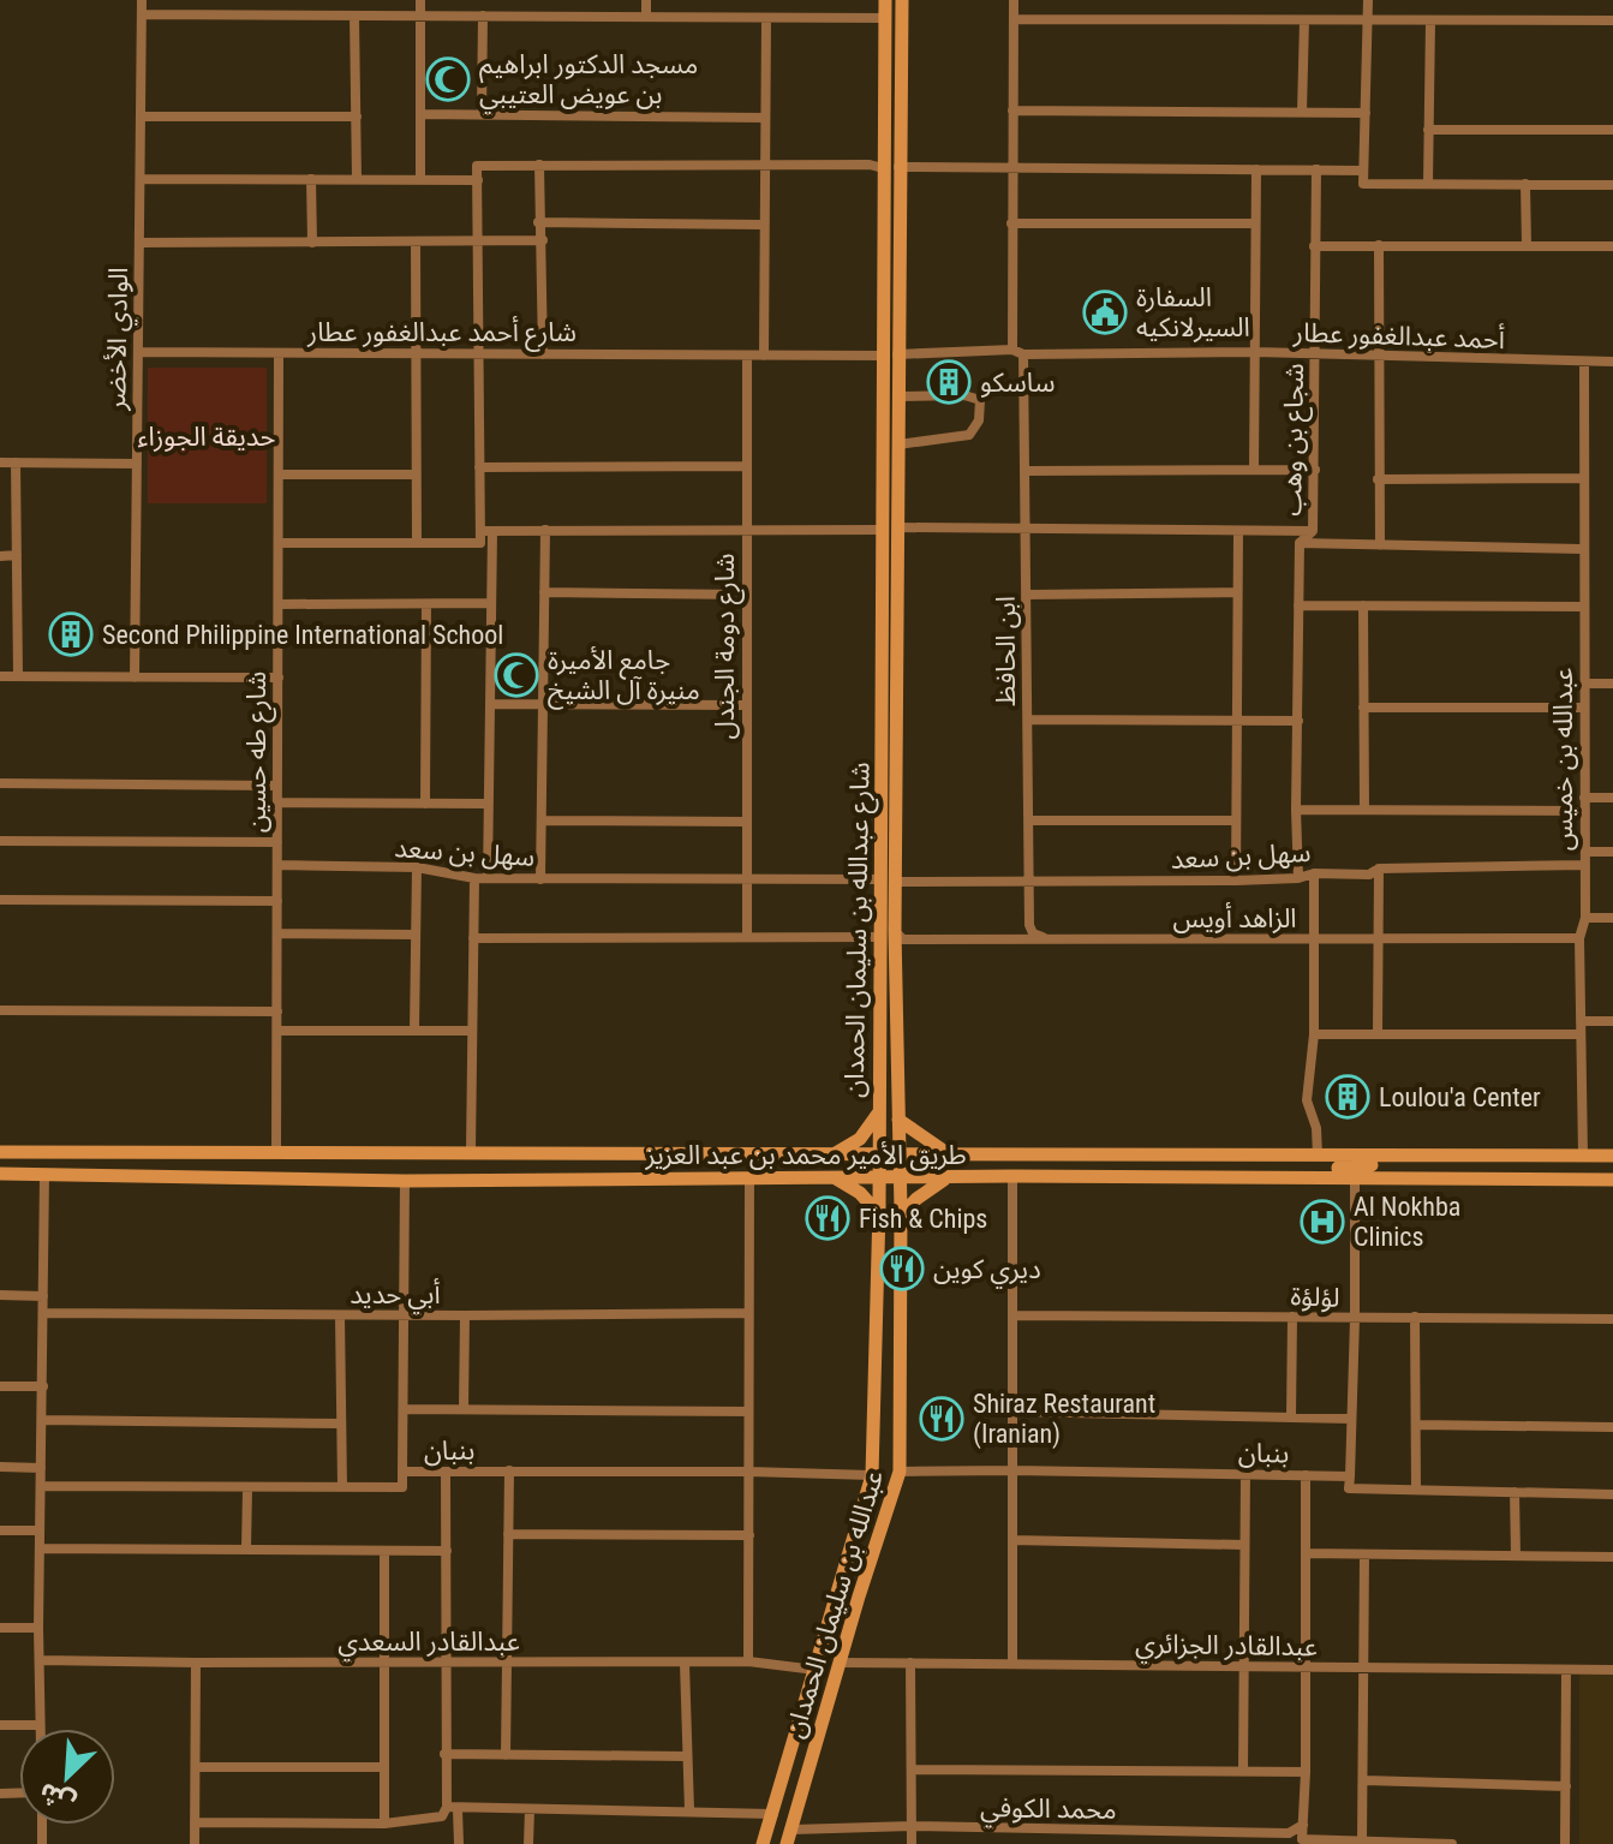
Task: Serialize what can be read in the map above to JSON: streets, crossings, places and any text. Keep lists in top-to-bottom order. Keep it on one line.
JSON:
{"streets":{"main road":["شارع عبدالله بن سليمان الحمدان","طريق الأمير محمد بن عبد العزيز","عبدالله بن سليمان الحمدان"],"street":["شارع أحمد عبدالغفور عطار","أحمد عبدالغفور عطار","الوادي الأخضر","شجاع بن وهب","شارع دومة الجندل","ابن الحافظ","شارع طه حسين","عبدالله بن خميس","سهل بن سعد","الزاهد أويس","أبي حديد","لؤلؤة","بنبان","عبدالقادر السعدي","عبدالقادر الجزائري","محمد الكوفي"]},"crossings":[["شارع أحمد عبدالغفور عطار","الوادي الأخضر"],["شارع أحمد عبدالغفور عطار","شارع دومة الجندل"],["شارع أحمد عبدالغفور عطار","شارع طه حسين"],["أحمد عبدالغفور عطار","شجاع بن وهب"],["أحمد عبدالغفور عطار","ابن الحافظ"],["أحمد عبدالغفور عطار","عبدالله بن خميس"],["أحمد عبدالغفور عطار","شارع عبدالله بن سليمان الحمدان"],["شجاع بن وهب","سهل بن سعد"],["شارع دومة الجندل","سهل بن سعد"],["ابن الحافظ","سهل بن سعد"],["ابن الحافظ","الزاهد أويس"],["شارع طه حسين","سهل بن سعد"],["شارع طه حسين","طريق الأمير محمد بن عبد العزيز"],["عبدالله بن خميس","سهل بن سعد"],["عبدالله بن خميس","الزاهد أويس"],["عبدالله بن خميس","طريق الأمير محمد بن عبد العزيز"],["سهل بن سعد","شارع عبدالله بن سليمان الحمدان"],["الزاهد أويس","شارع عبدالله بن سليمان الحمدان"],["شارع عبدالله بن سليمان الحمدان","طريق الأمير محمد بن عبد العزيز"],["شارع عبدالله بن سليمان الحمدان","بنبان"],["شارع عبدالله بن سليمان الحمدان","عبدالله بن سليمان الحمدان"],["شارع عبدالله بن سليمان الحمدان","عبدالقادر السعدي"],["طريق الأمير محمد بن عبد العزيز","عبدالله بن سليمان الحمدان"],["بنبان","عبدالله بن سليمان الحمدان"],["عبدالله بن سليمان الحمدان","عبدالقادر الجزائري"],["عبدالله بن سليمان الحمدان","محمد الكوفي"]],"parks":["حديقة الجوزاء"],"places":{"mosque":["مسجد الدكتور ابراهيم بن عويض العتيبي","جامع الأميرة منيرة آل الشيخ"],"public building":["السفارة السيرلانكيه"],"building":["ساسكو","Second Philippine International School","Loulou'a Center"],"restaurant":["Fish & Chips","ديري كوين","Shiraz Restaurant (Iranian)"],"hospital":["Al Nokhba Clinics"]},"north":"bottom left"}
